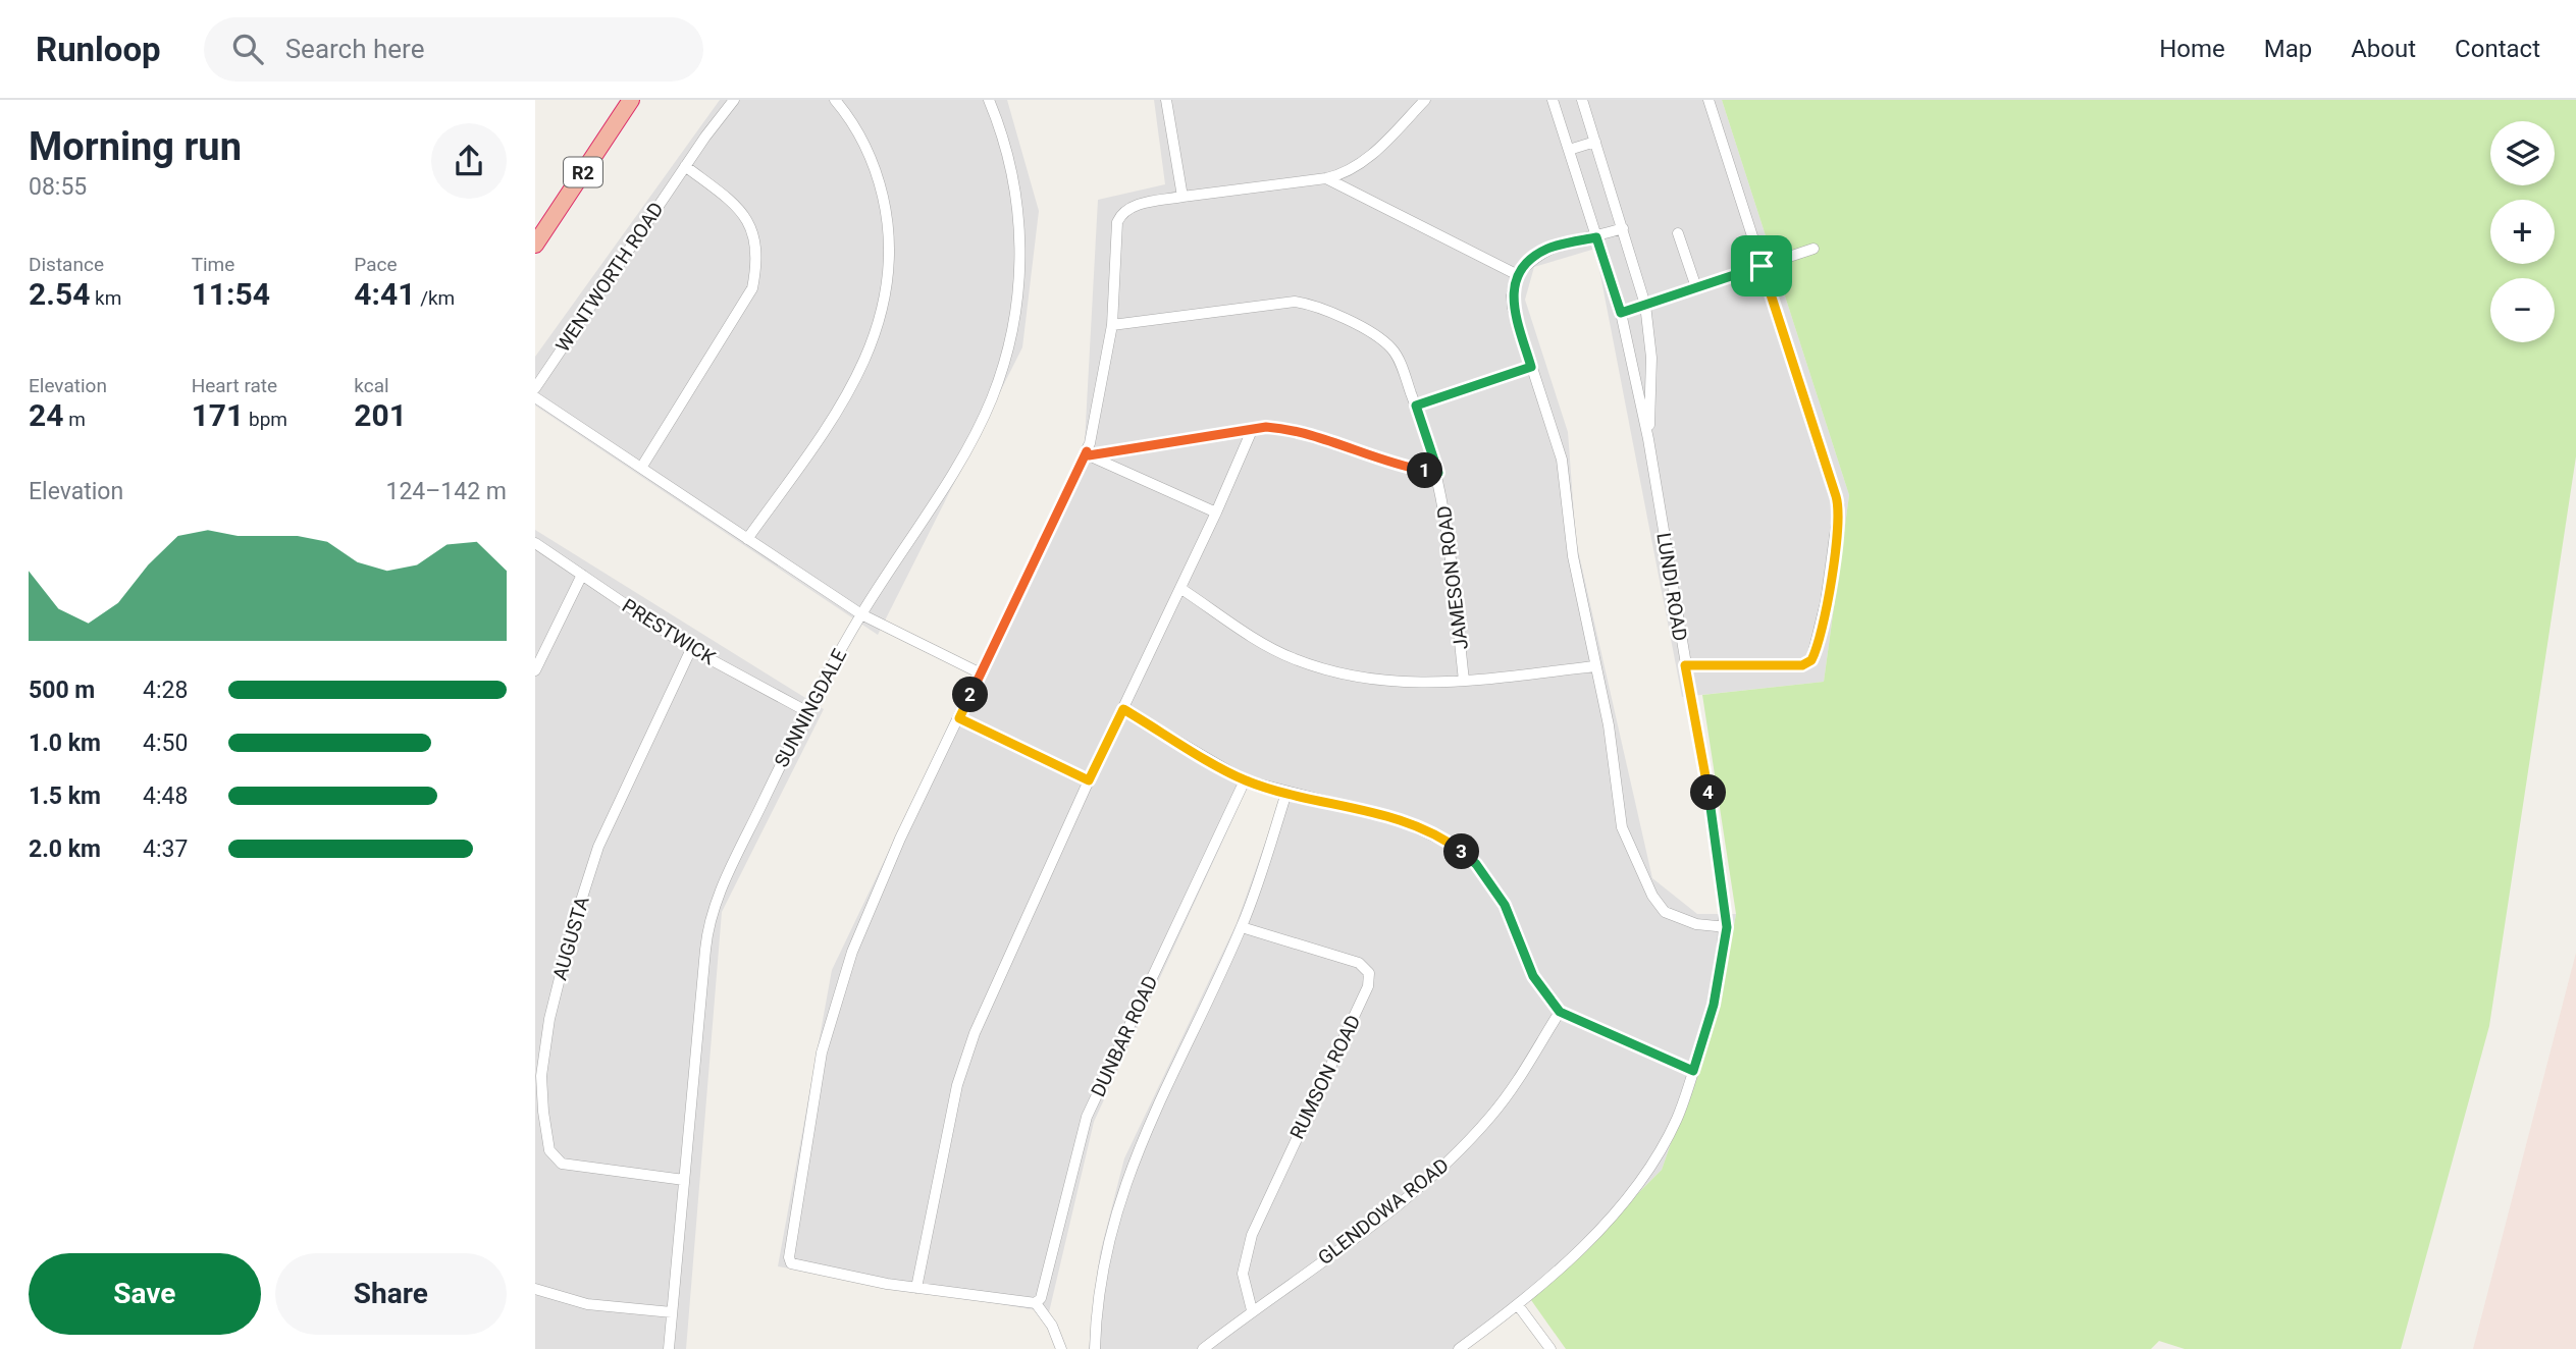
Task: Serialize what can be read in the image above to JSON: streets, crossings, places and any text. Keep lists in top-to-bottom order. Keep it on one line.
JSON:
{"streets":{"highway":["R2"],"street":["WENTWORTH ROAD","JAMESON ROAD","LUNDI ROAD","PRESTWICK","SUNNINGDALE","AUGUSTA","DUNBAR ROAD","RUMSON ROAD","GLENDOWA ROAD"]},"crossings":[["PRESTWICK","SUNNINGDALE"],["PRESTWICK","AUGUSTA"],["SUNNINGDALE","AUGUSTA"],["RUMSON ROAD","GLENDOWA ROAD"]],"page":{"header":"Runloop","search":"Search here","nav":["Home","Map","About","Contact"],"heading":["Morning run","08:55"],"map_buttons":["+","−"],"stats":[["Distance","2.54 km"],["Time","11:54"],["Pace","4:41 /km"],["Elevation","24 m"],["Heart rate","171 bpm"],["kcal","201"]],"pins":["1","2","4","3"],"chart":["Elevation","124–142 m"],"list":[{"name":"500 m","note":"4:28"},{"name":"1.0 km","note":"4:50"},{"name":"1.5 km","note":"4:48"},{"name":"2.0 km","note":"4:37"}],"buttons":["Save","Share"]}}
